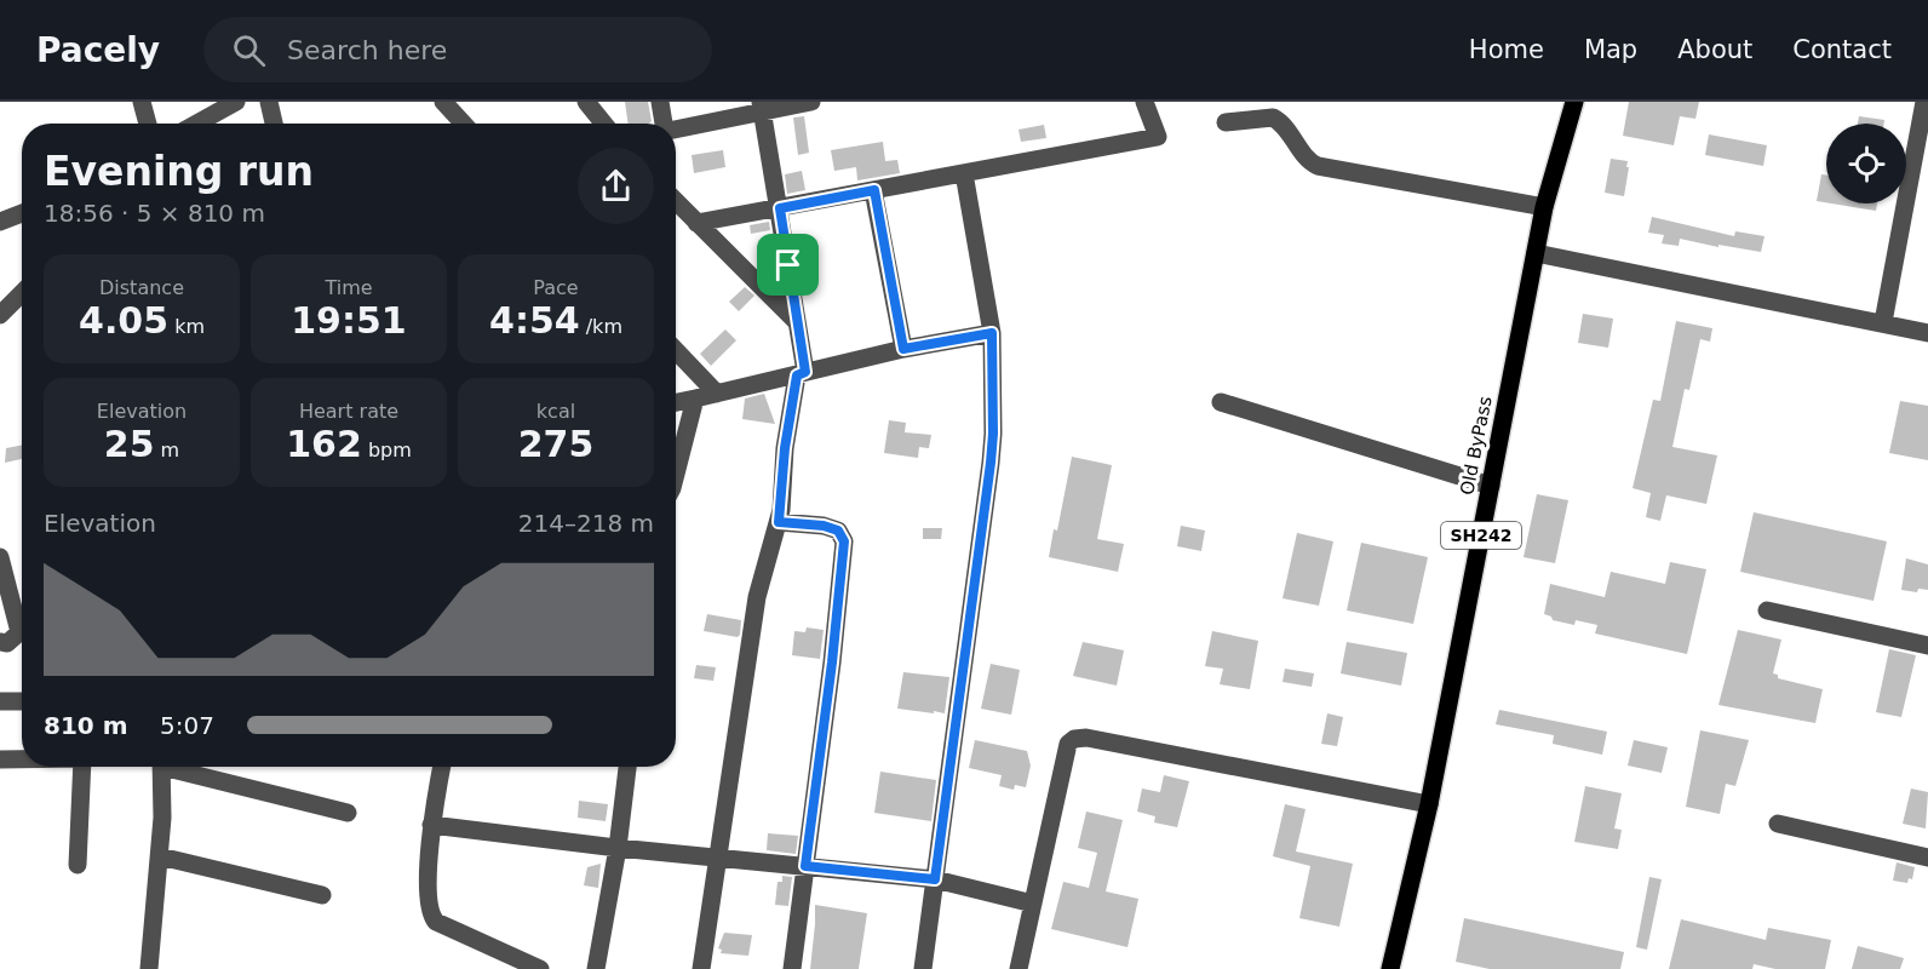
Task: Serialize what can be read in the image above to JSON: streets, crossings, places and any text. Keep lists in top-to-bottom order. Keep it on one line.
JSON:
{"streets":{"main road":["Old ByPass","SH242"]},"page":{"header":"Pacely","search":"Search here","nav":["Home","Map","About","Contact"],"heading":["Evening run","18:56 · 5 × 810 m"],"stats":[["Distance","4.05 km"],["Time","19:51"],["Pace","4:54 /km"],["Elevation","25 m"],["Heart rate","162 bpm"],["kcal","275"]],"chart":["Elevation","214–218 m"],"list":[{"name":"810 m","note":"5:07"}]}}
